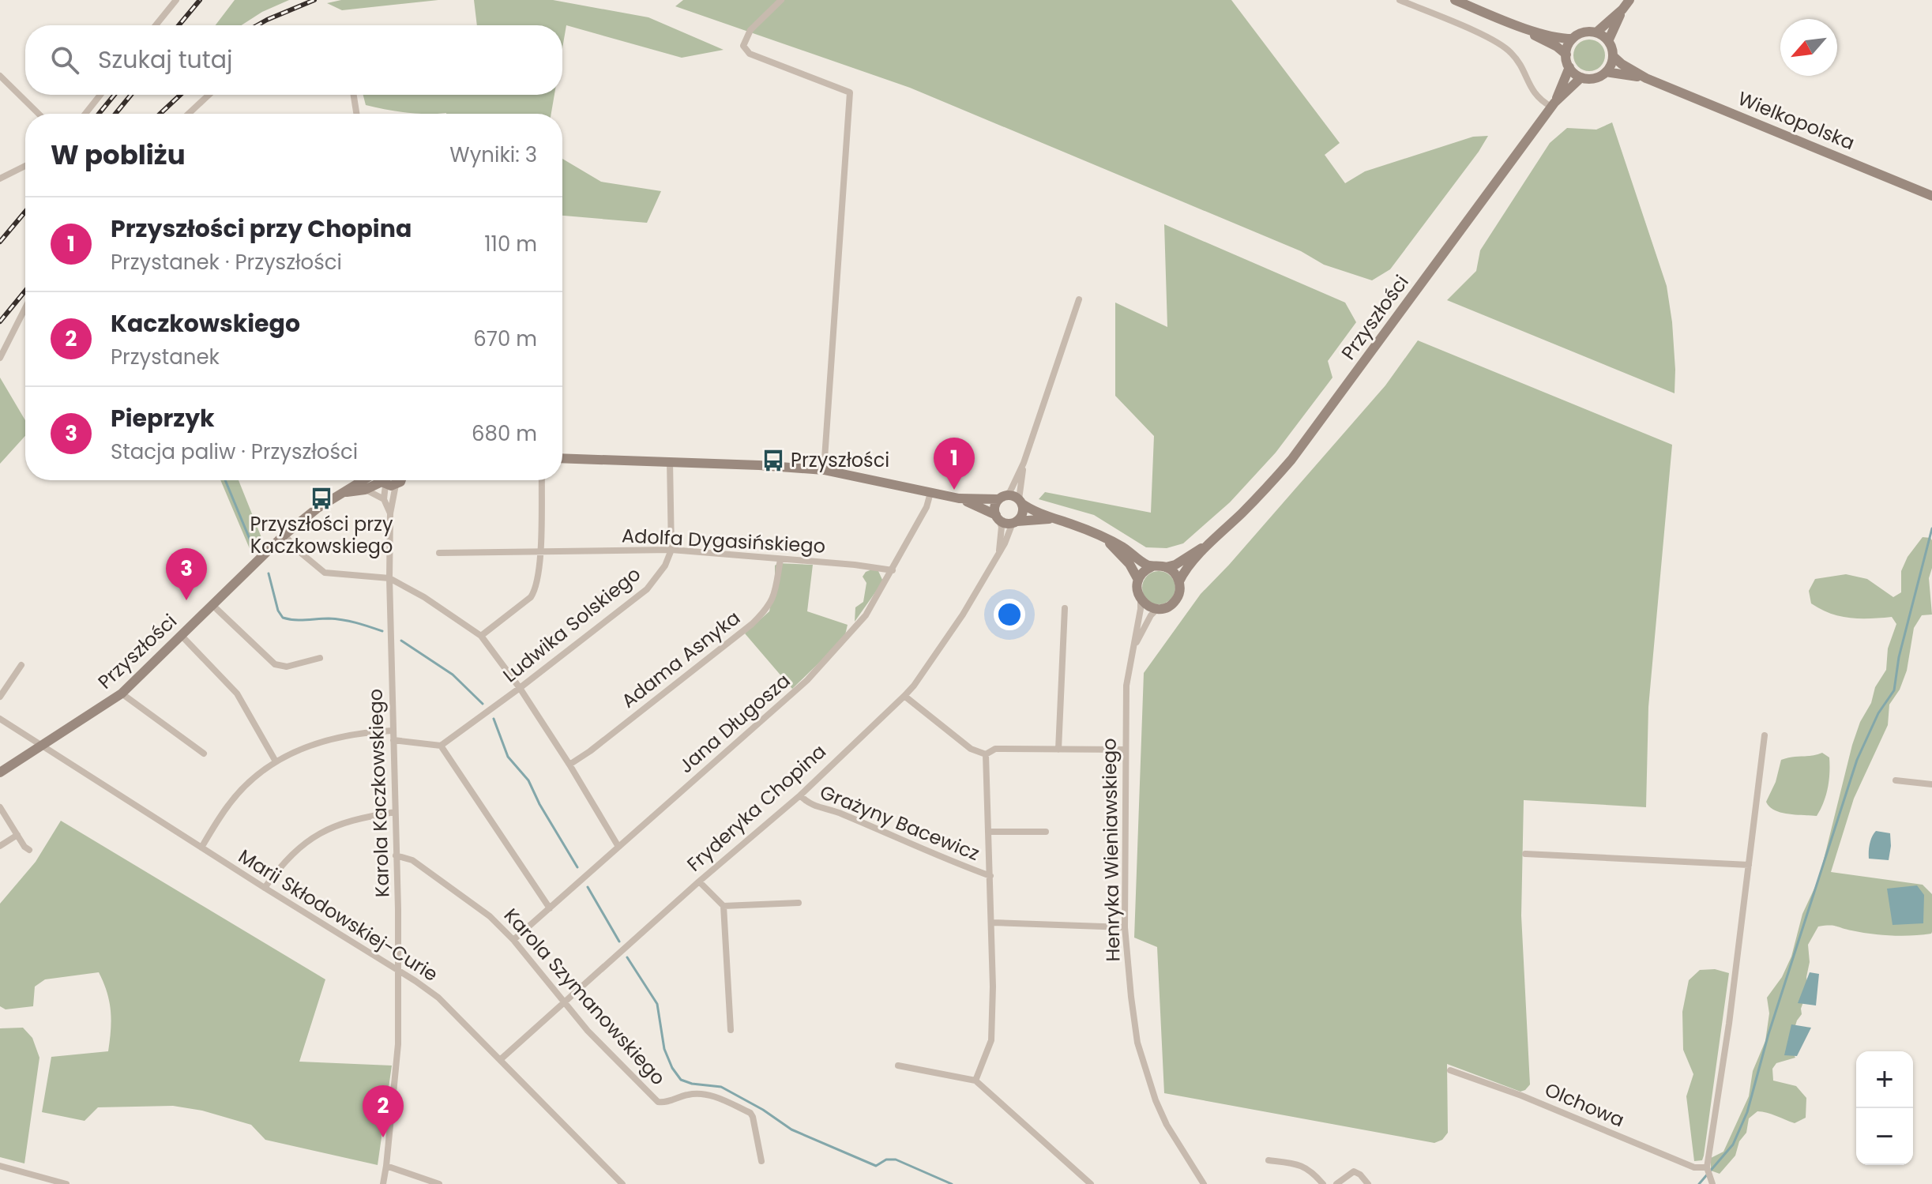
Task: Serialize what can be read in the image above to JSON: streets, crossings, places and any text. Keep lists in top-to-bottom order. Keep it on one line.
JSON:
{"streets":{"street":["Wielkopolska","Przyszłości","Adolfa Dygasińskiego","Ludwika Solskiego","Adama Asnyka","Jana Długosza","Karola Kaczkowskiego","Fryderyka Chopina","Grażyny Bacewicz","Henryka Wieniawskiego","Marii Skłodowskiej-Curie","Karola Szymanowskiego","Olchowa"]},"crossings":[["Wielkopolska","Przyszłości"],["Przyszłości","Henryka Wieniawskiego"],["Przyszłości","Marii Skłodowskiej-Curie"],["Adolfa Dygasińskiego","Ludwika Solskiego"],["Adolfa Dygasińskiego","Adama Asnyka"],["Adolfa Dygasińskiego","Jana Długosza"],["Jana Długosza","Karola Szymanowskiego"],["Karola Kaczkowskiego","Marii Skłodowskiej-Curie"],["Karola Kaczkowskiego","Karola Szymanowskiego"],["Fryderyka Chopina","Grażyny Bacewicz"],["Fryderyka Chopina","Marii Skłodowskiej-Curie"],["Fryderyka Chopina","Karola Szymanowskiego"]],"places":{"bus stop":["Przyszłości","Przyszłości przy Kaczkowskiego"]},"north":"bottom left","page":{"search":"Szukaj tutaj","heading":["W pobliżu","Wyniki: 3"],"list":[{"mark":"1","name":"Przyszłości przy Chopina","note":"Przystanek · Przyszłości","value":"110 m"},{"mark":"2","name":"Kaczkowskiego","note":"Przystanek","value":"670 m"},{"mark":"3","name":"Pieprzyk","note":"Stacja paliw · Przyszłości","value":"680 m"}],"pins":["1","3","2"],"map_buttons":["+","−"]}}
